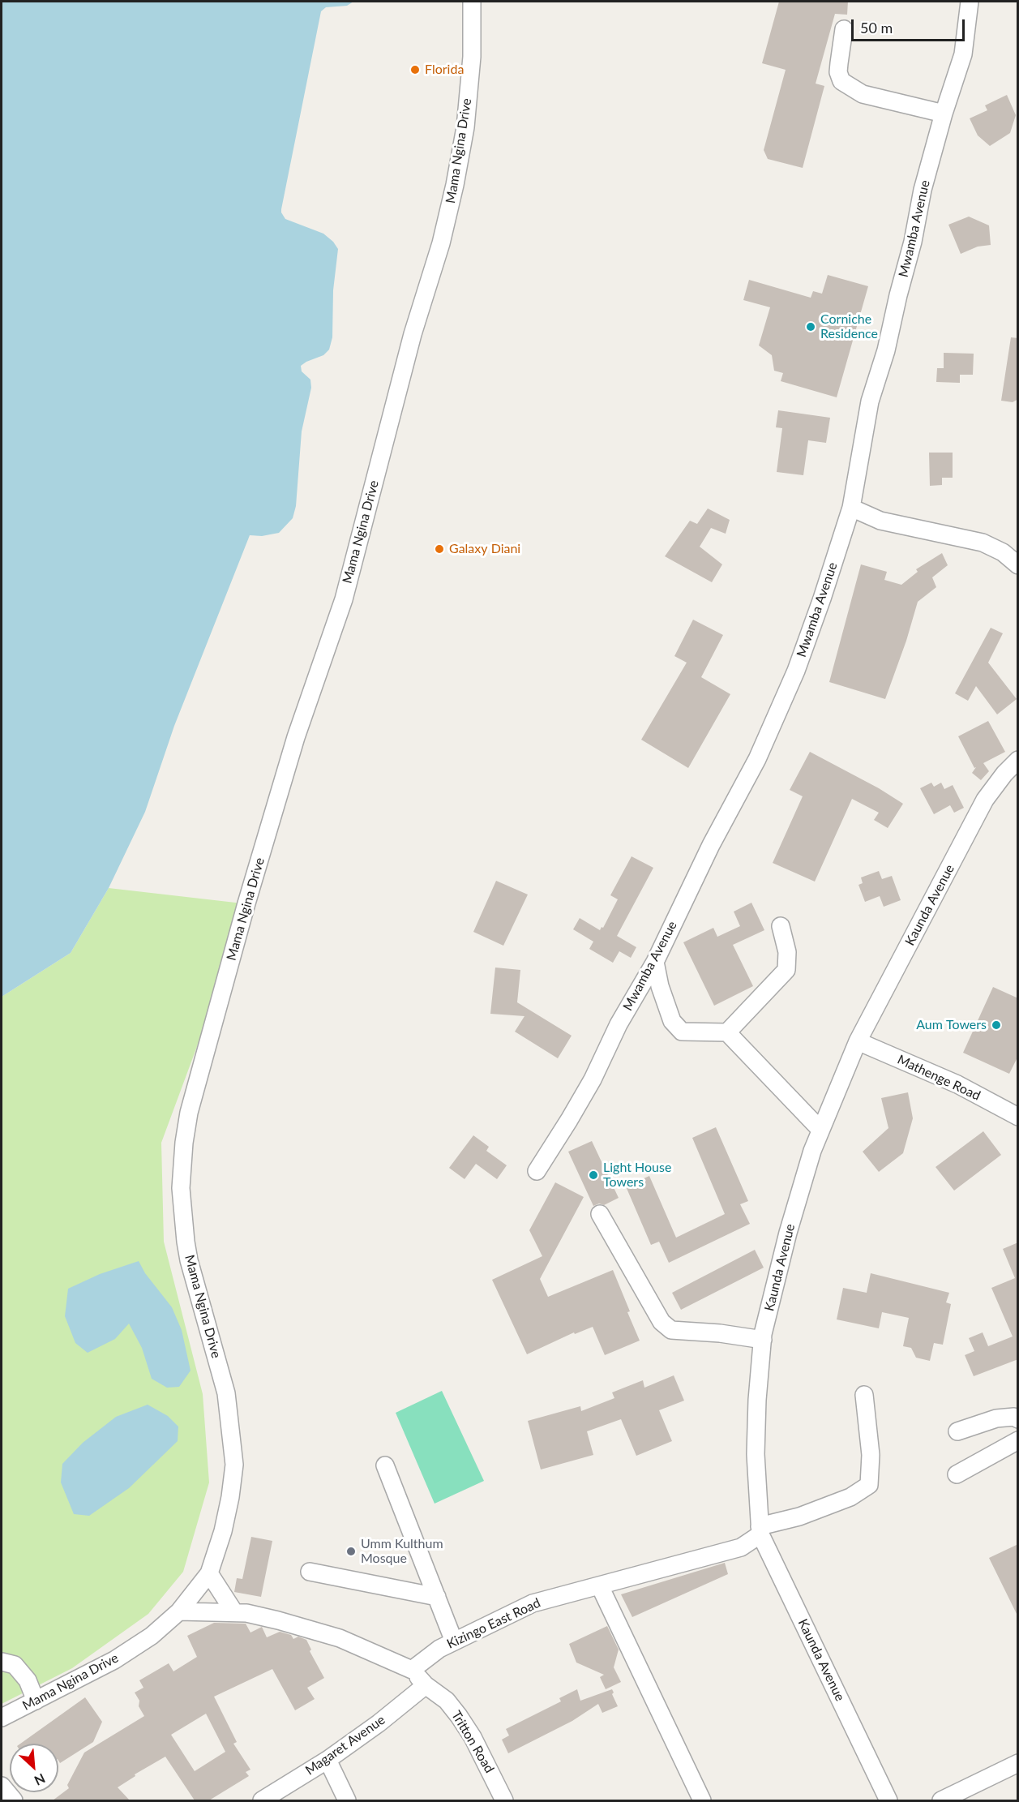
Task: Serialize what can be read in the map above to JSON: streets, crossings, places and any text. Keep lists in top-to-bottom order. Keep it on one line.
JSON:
{"streets":{"street":["Mama Ngina Drive","Mwamba Avenue","Kaunda Avenue","Mathenge Road","Kizingo East Road","Tritton Road","Magaret Avenue"]},"crossings":[["Kaunda Avenue","Mathenge Road"],["Kaunda Avenue","Kizingo East Road"],["Kizingo East Road","Tritton Road"],["Tritton Road","Magaret Avenue"]],"places":["Florida","Corniche Residence","Galaxy Diani","Aum Towers","Light House Towers","Umm Kulthum Mosque"],"scale_bar":"50 m","north":"bottom right"}
